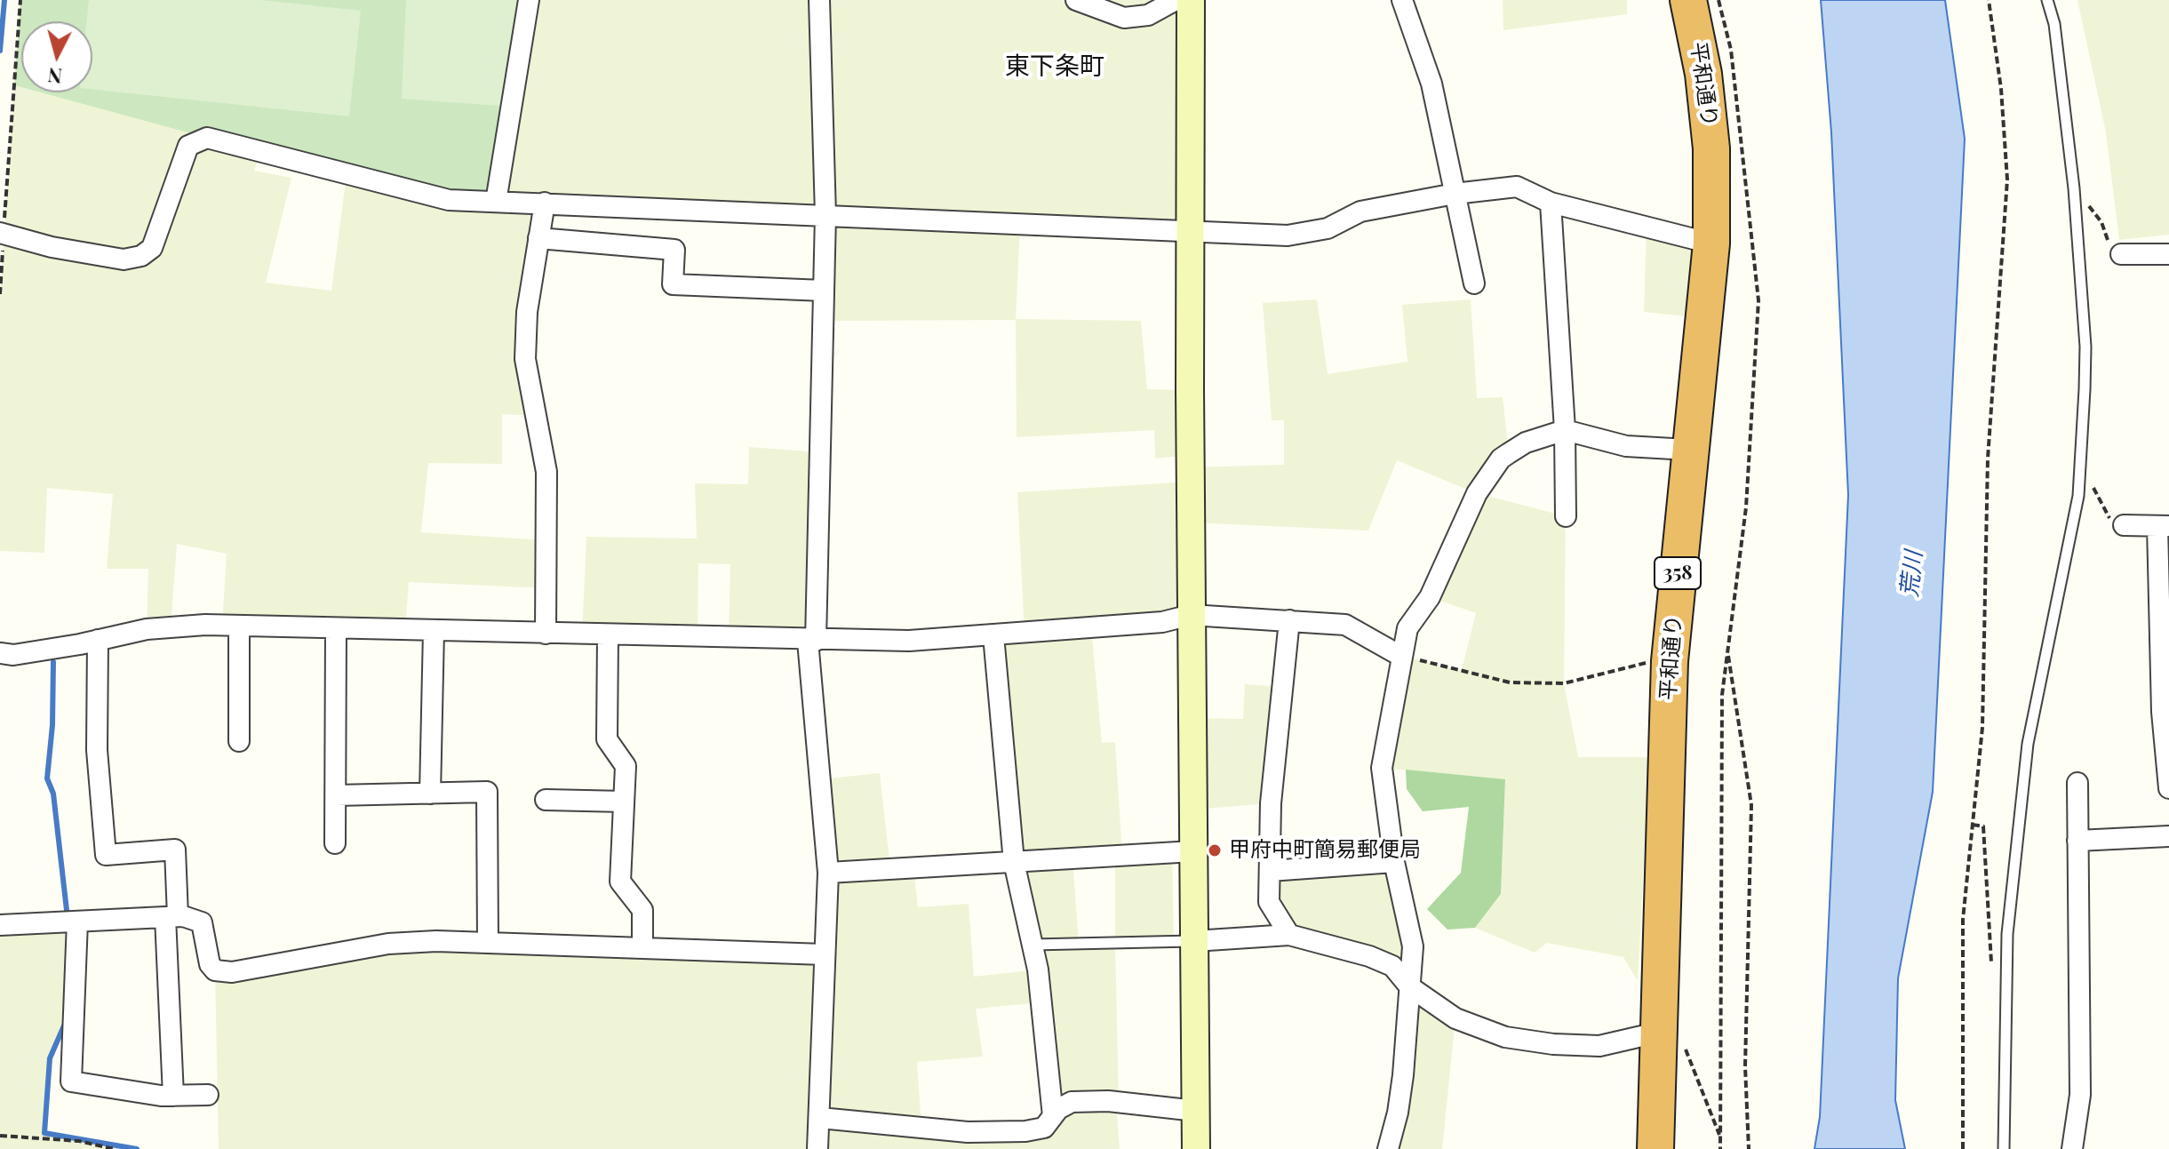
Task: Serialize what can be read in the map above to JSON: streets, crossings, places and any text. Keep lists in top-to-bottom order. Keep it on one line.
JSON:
{"streets":{"highway":["平和通り","358"]},"districts":["東下条町"],"water":["荒川"],"places":["甲府中町簡易郵便局"],"north":"bottom"}
